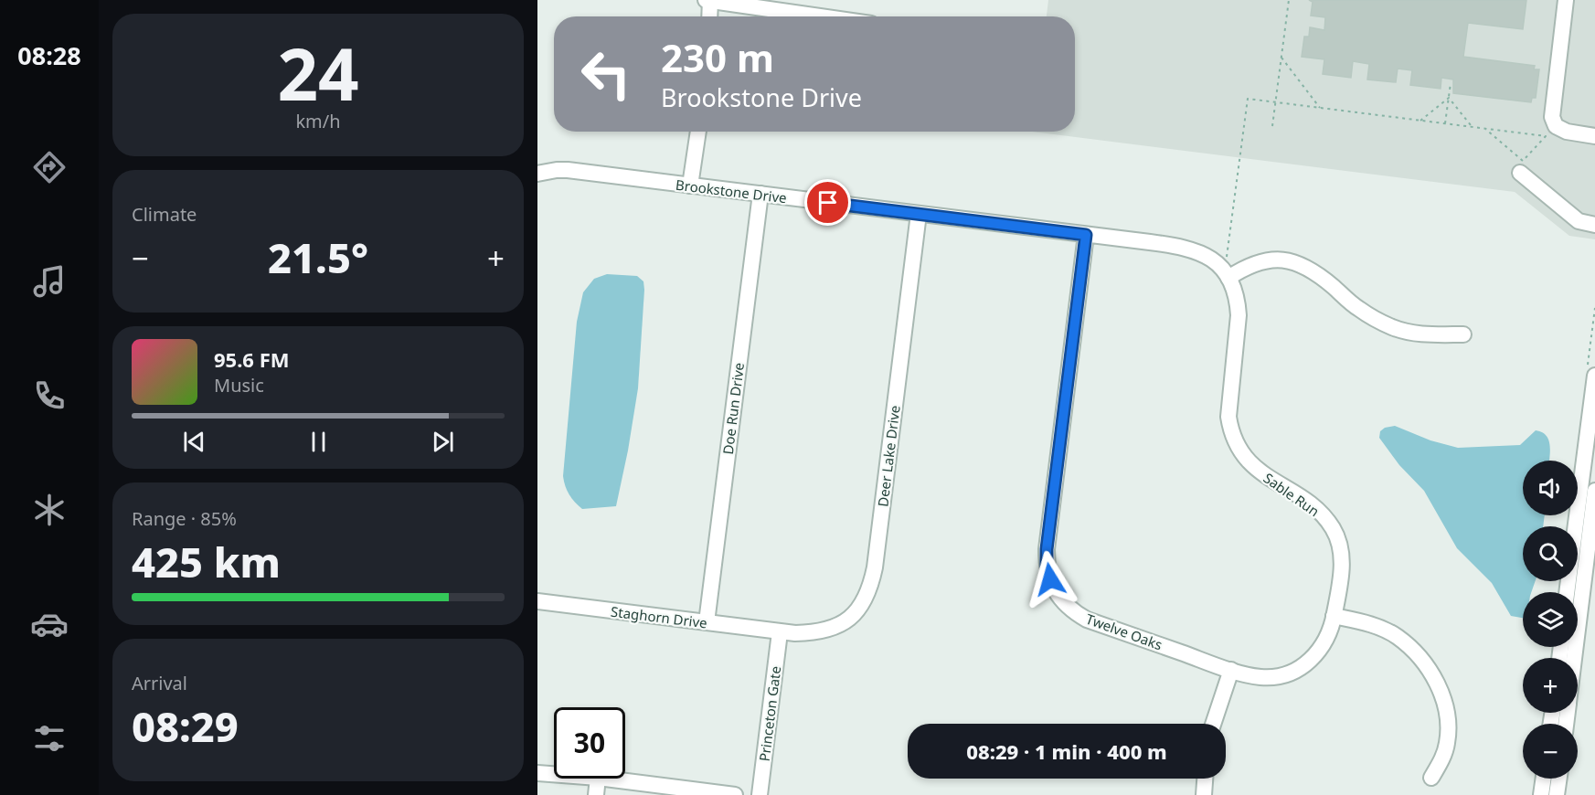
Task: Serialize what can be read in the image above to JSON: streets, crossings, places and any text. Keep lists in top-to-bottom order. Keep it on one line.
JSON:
{"streets":{"street":["Brookstone Drive","Doe Run Drive","Deer Lake Drive","Sable Run","Staghorn Drive","Twelve Oaks","Princeton Gate"]},"crossings":[["Brookstone Drive","Doe Run Drive"],["Brookstone Drive","Deer Lake Drive"],["Brookstone Drive","Sable Run"],["Brookstone Drive","Twelve Oaks"],["Doe Run Drive","Staghorn Drive"],["Deer Lake Drive","Staghorn Drive"],["Deer Lake Drive","Princeton Gate"],["Sable Run","Twelve Oaks"],["Staghorn Drive","Princeton Gate"]],"page":{"tabs":"08:28","tile":[["24","km/h"],"Climate",["Range · 85%","425 km"],["Arrival","08:29"]],"turn":["230 m","Brookstone Drive"],"heat":["−","21.5°","+"],"song":["95.6 FM","Music"],"map_buttons":["+","−"],"limit":"30","trip":"08:29 · 1 min · 400 m"}}
